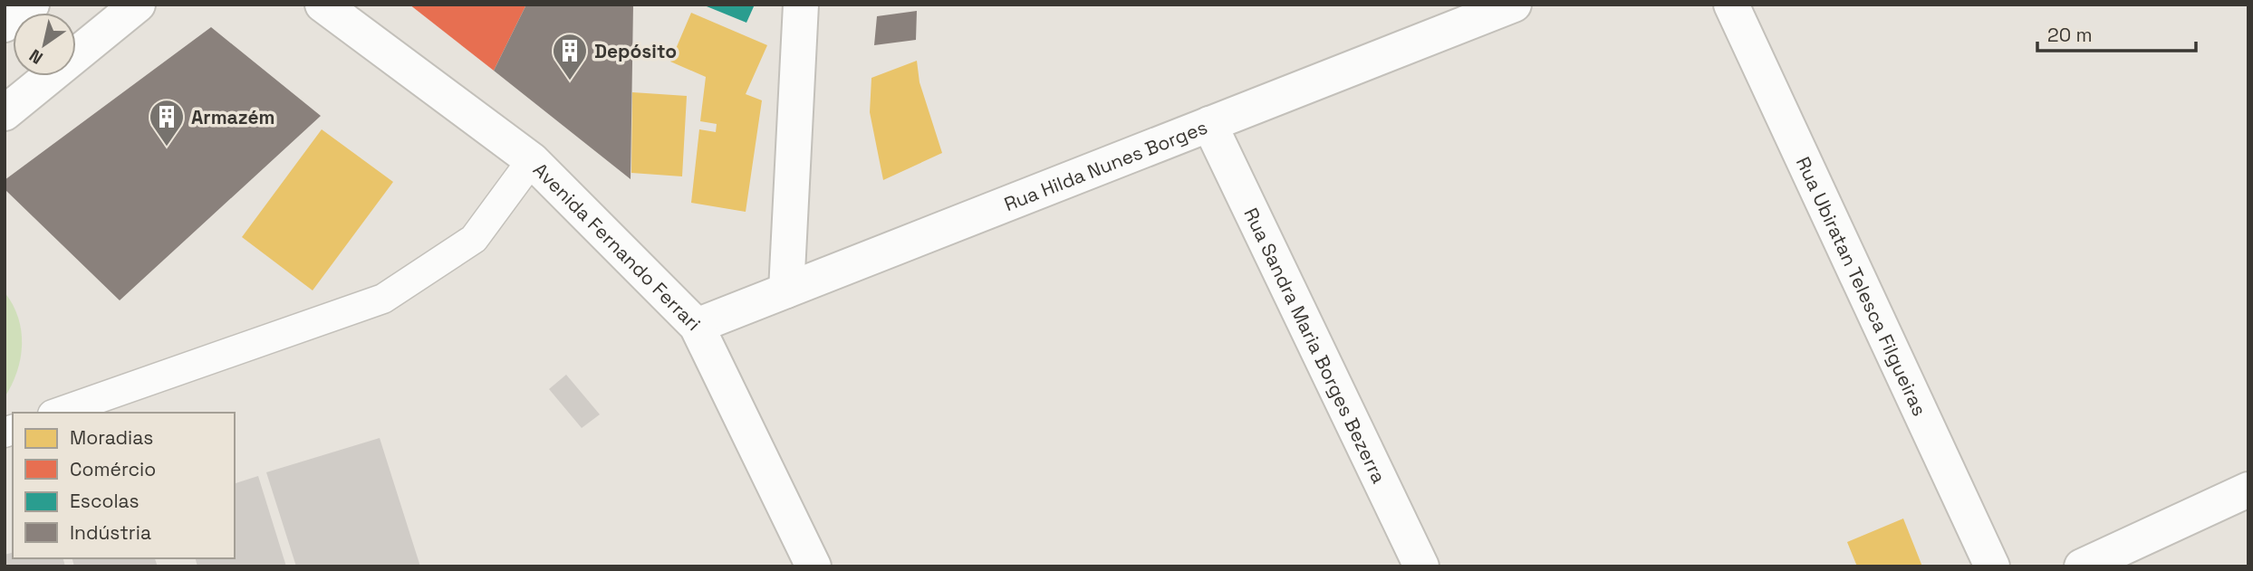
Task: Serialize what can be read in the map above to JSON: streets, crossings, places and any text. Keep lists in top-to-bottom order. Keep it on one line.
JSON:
{"streets":{"street":["Rua Hilda Nunes Borges","Avenida Fernando Ferrari","Rua Ubiratan Telesca Filgueiras","Rua Sandra Maria Borges Bezerra"]},"crossings":[["Rua Hilda Nunes Borges","Avenida Fernando Ferrari"],["Rua Hilda Nunes Borges","Rua Sandra Maria Borges Bezerra"]],"places":{"building":["Depósito","Armazém"]},"legend":["Moradias","Comércio","Escolas","Indústria"],"scale_bar":"20 m","north":"bottom left"}
